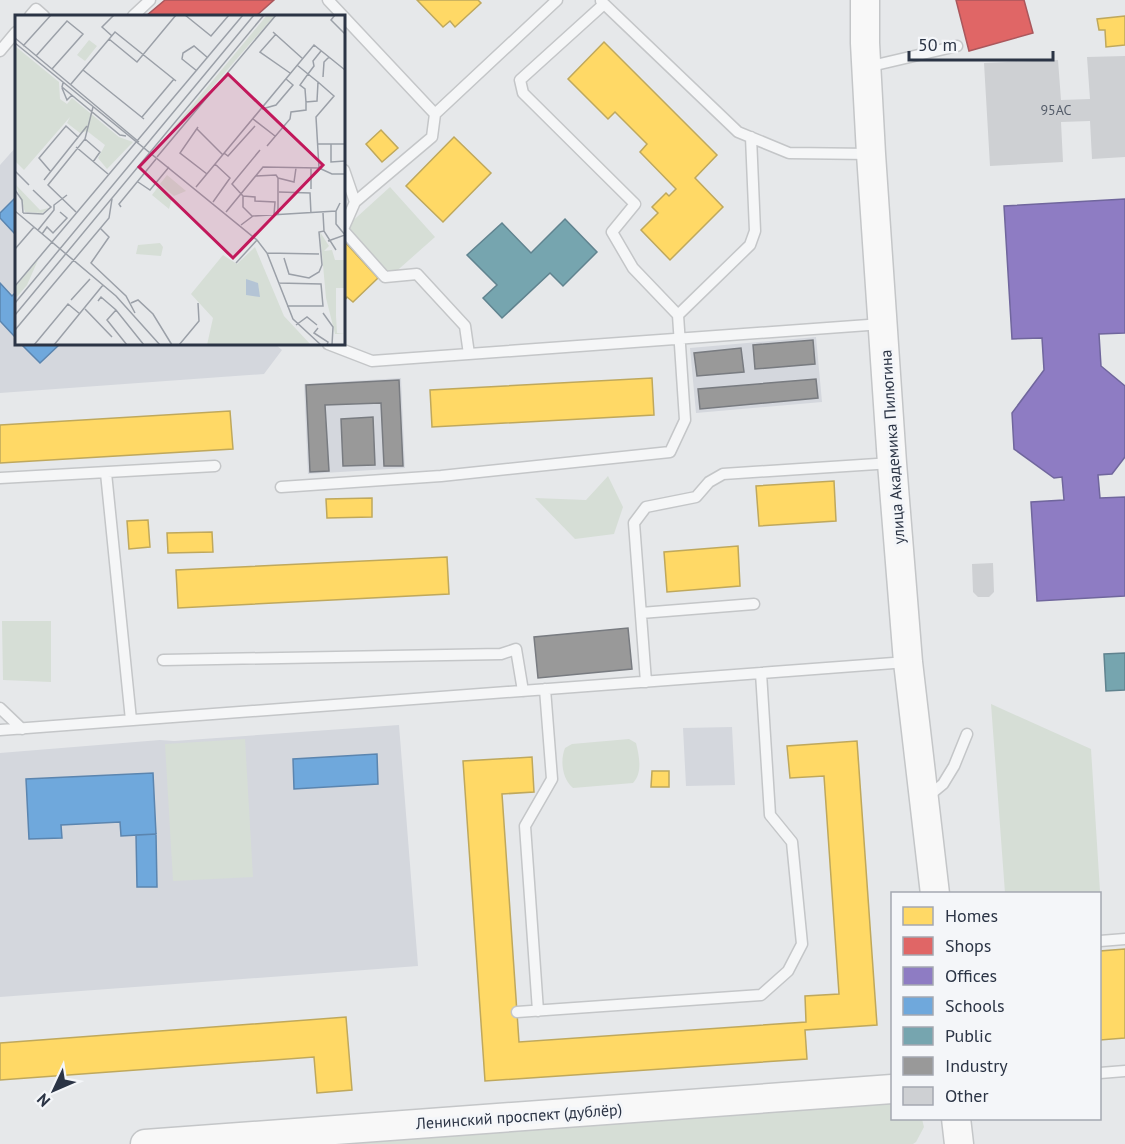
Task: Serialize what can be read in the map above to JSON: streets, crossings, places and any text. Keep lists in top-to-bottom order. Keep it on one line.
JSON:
{"streets":{"street":["улица Академика Пилюгина","Ленинский проспект (дублёр)"]},"house_numbers":["95АС"],"legend":["Homes","Shops","Offices","Schools","Public","Industry","Other"],"scale_bar":"50 m","north":"bottom left"}
